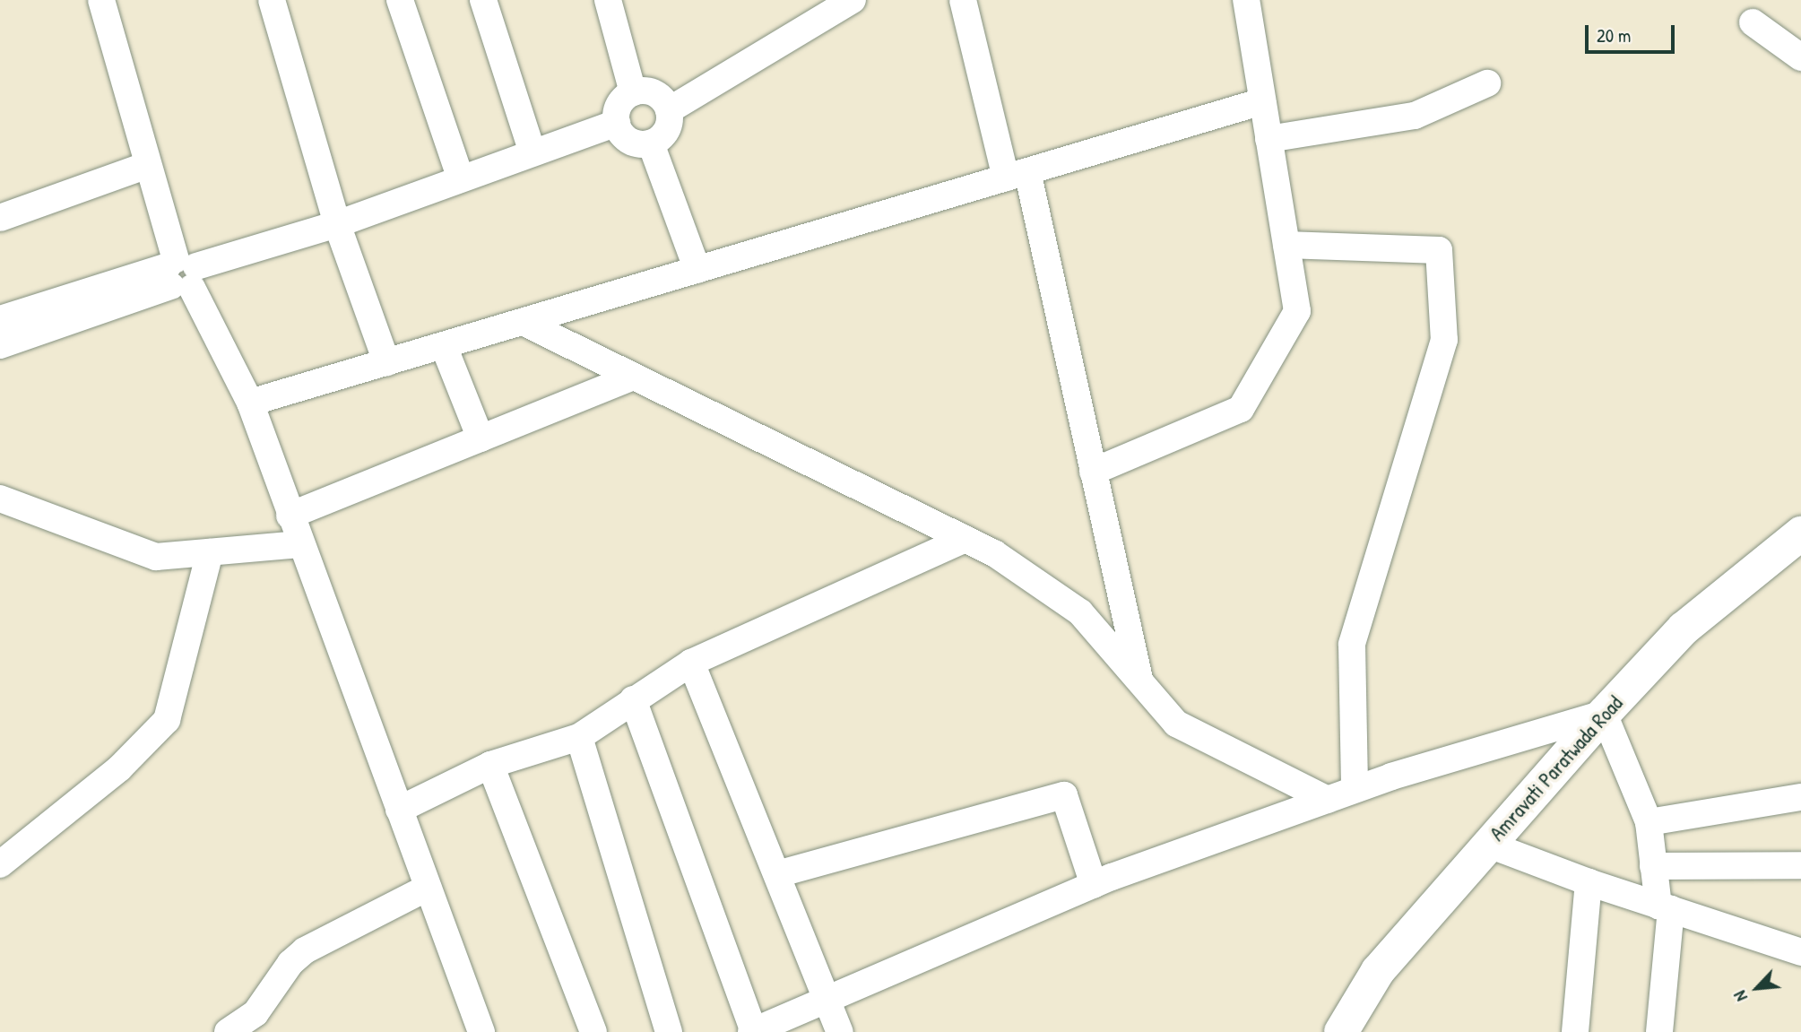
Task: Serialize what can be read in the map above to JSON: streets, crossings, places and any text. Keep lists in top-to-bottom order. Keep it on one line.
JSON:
{"streets":{"main road":["Amravati Paratwada Road"]},"scale_bar":"20 m","north":"bottom left"}
